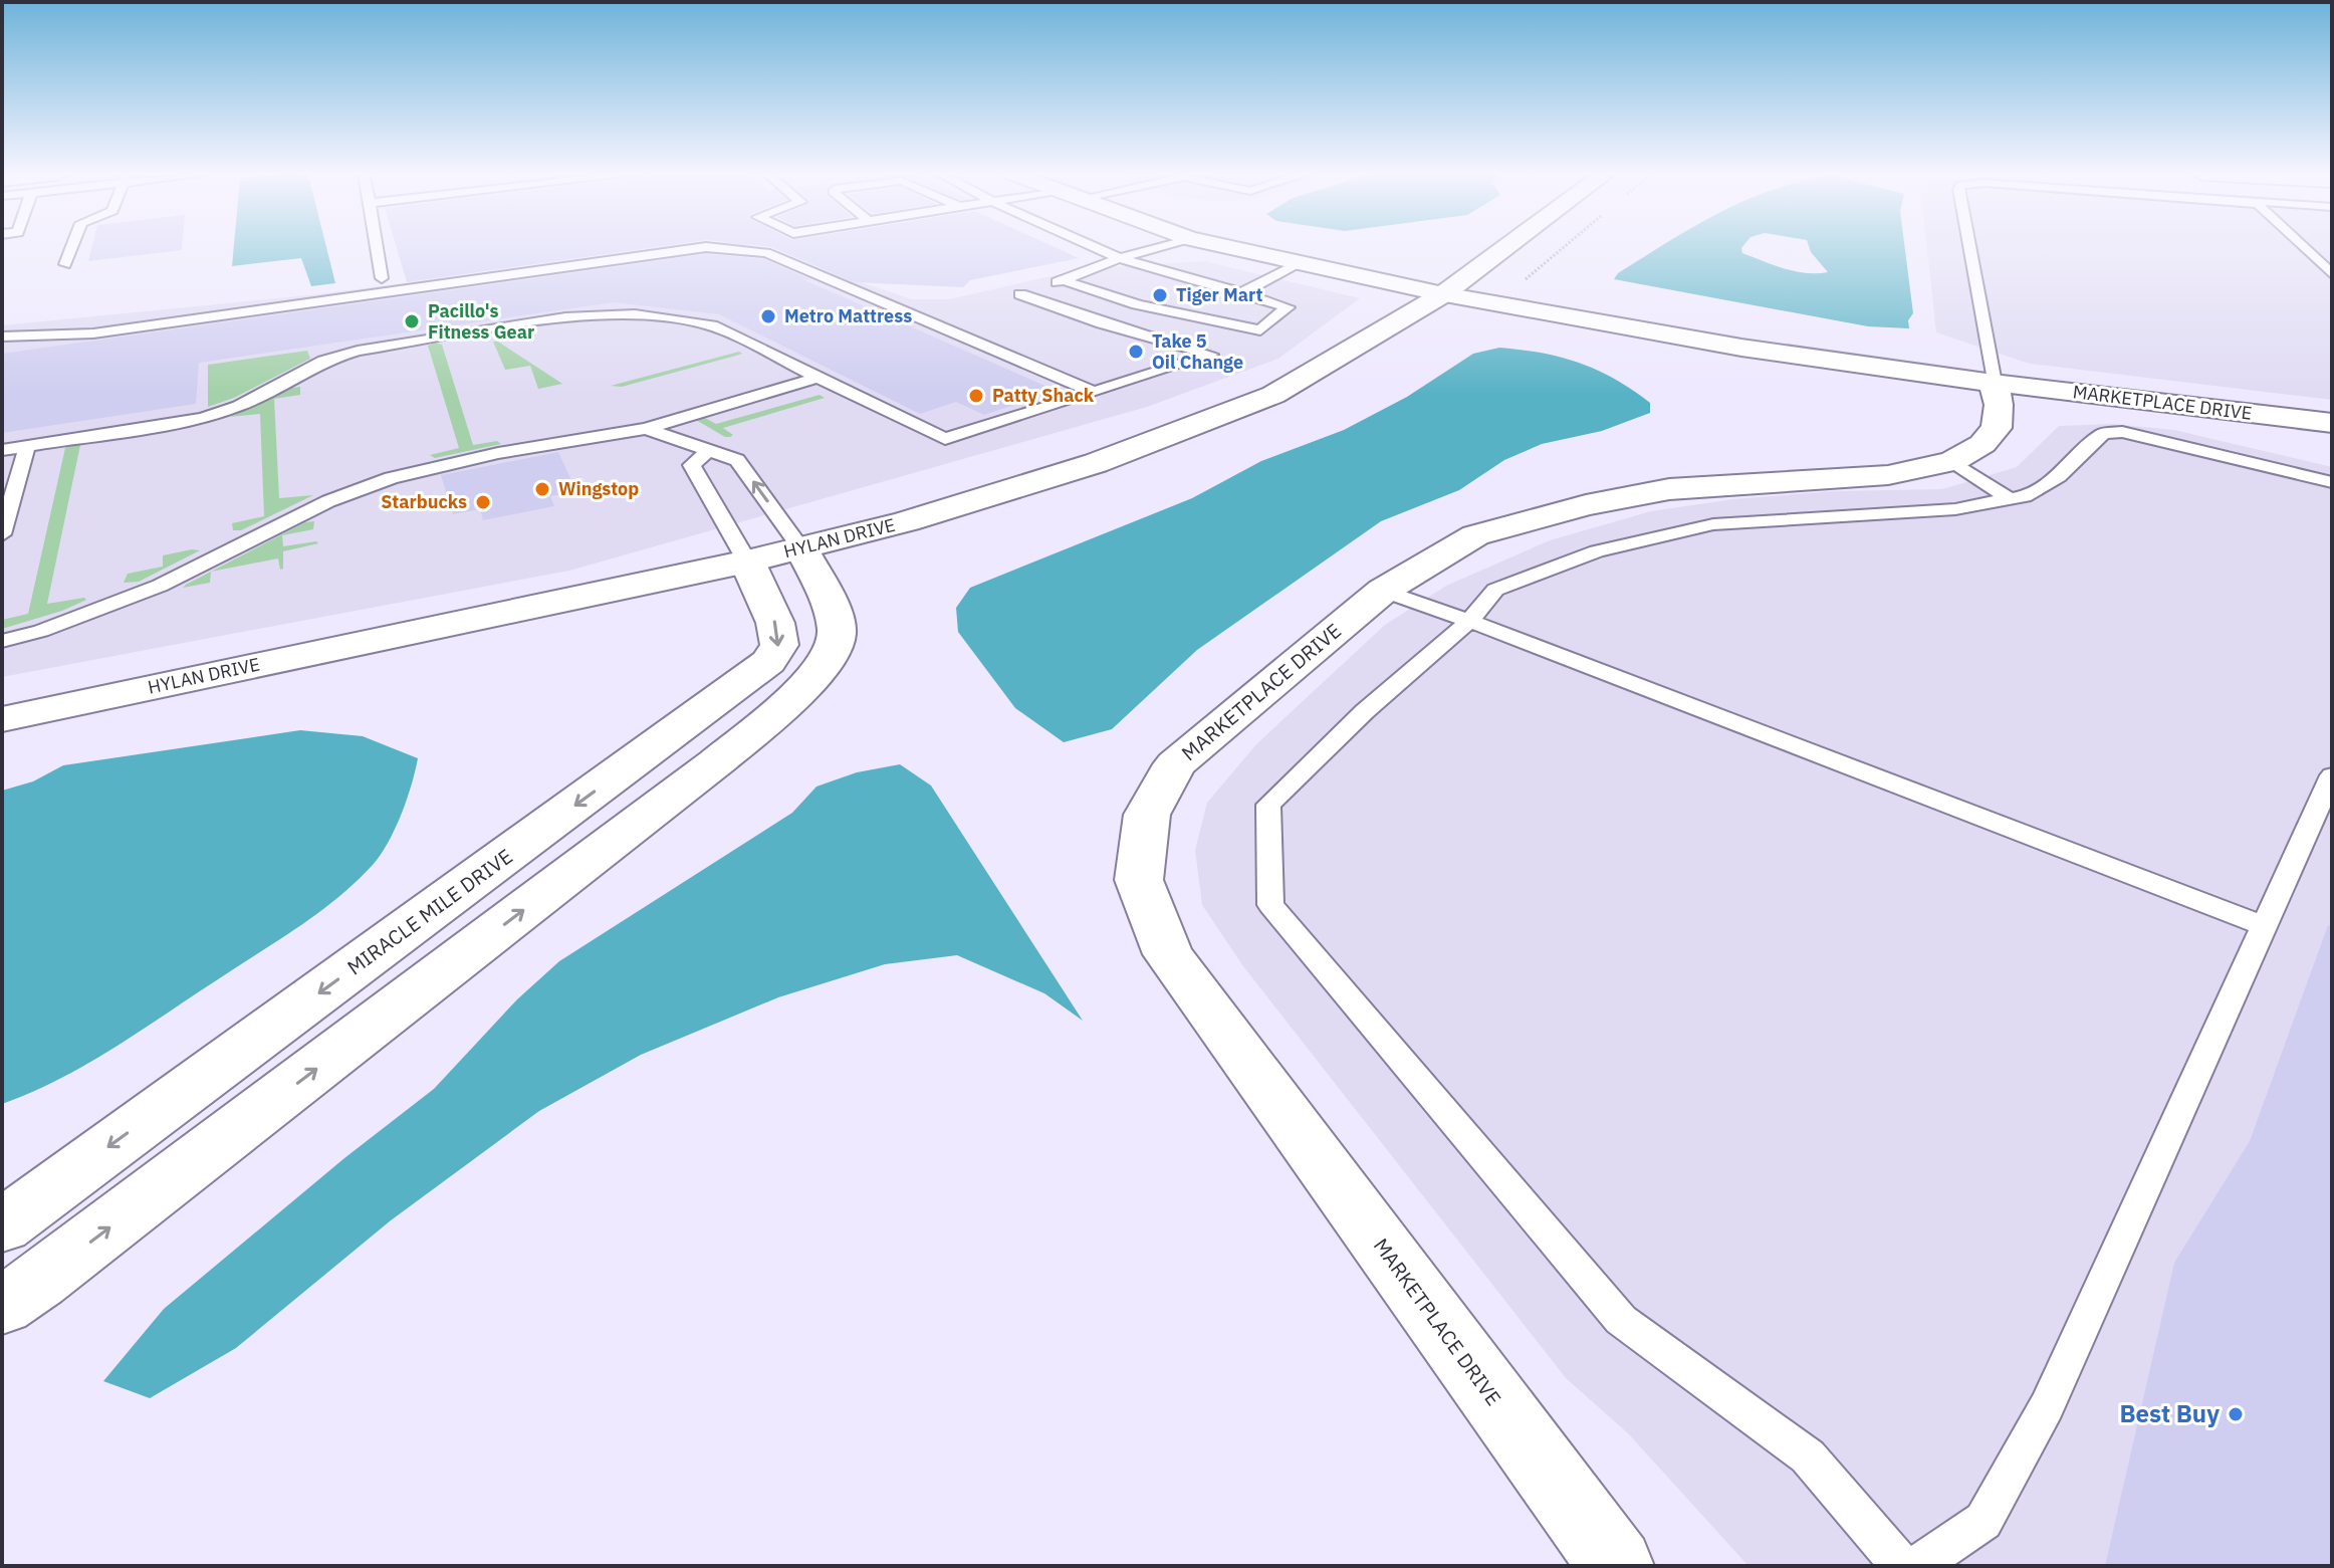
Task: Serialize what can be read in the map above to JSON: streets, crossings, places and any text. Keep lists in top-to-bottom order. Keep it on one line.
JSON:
{"streets":{"main road":["MARKETPLACE DRIVE","HYLAN DRIVE","MIRACLE MILE DRIVE"]},"crossings":[["MARKETPLACE DRIVE","HYLAN DRIVE"],["HYLAN DRIVE","MIRACLE MILE DRIVE"]],"places":["Tiger Mart","Metro Mattress","Pacillo's Fitness Gear","Take 5 Oil Change","Patty Shack","Wingstop","Starbucks","Best Buy"]}
